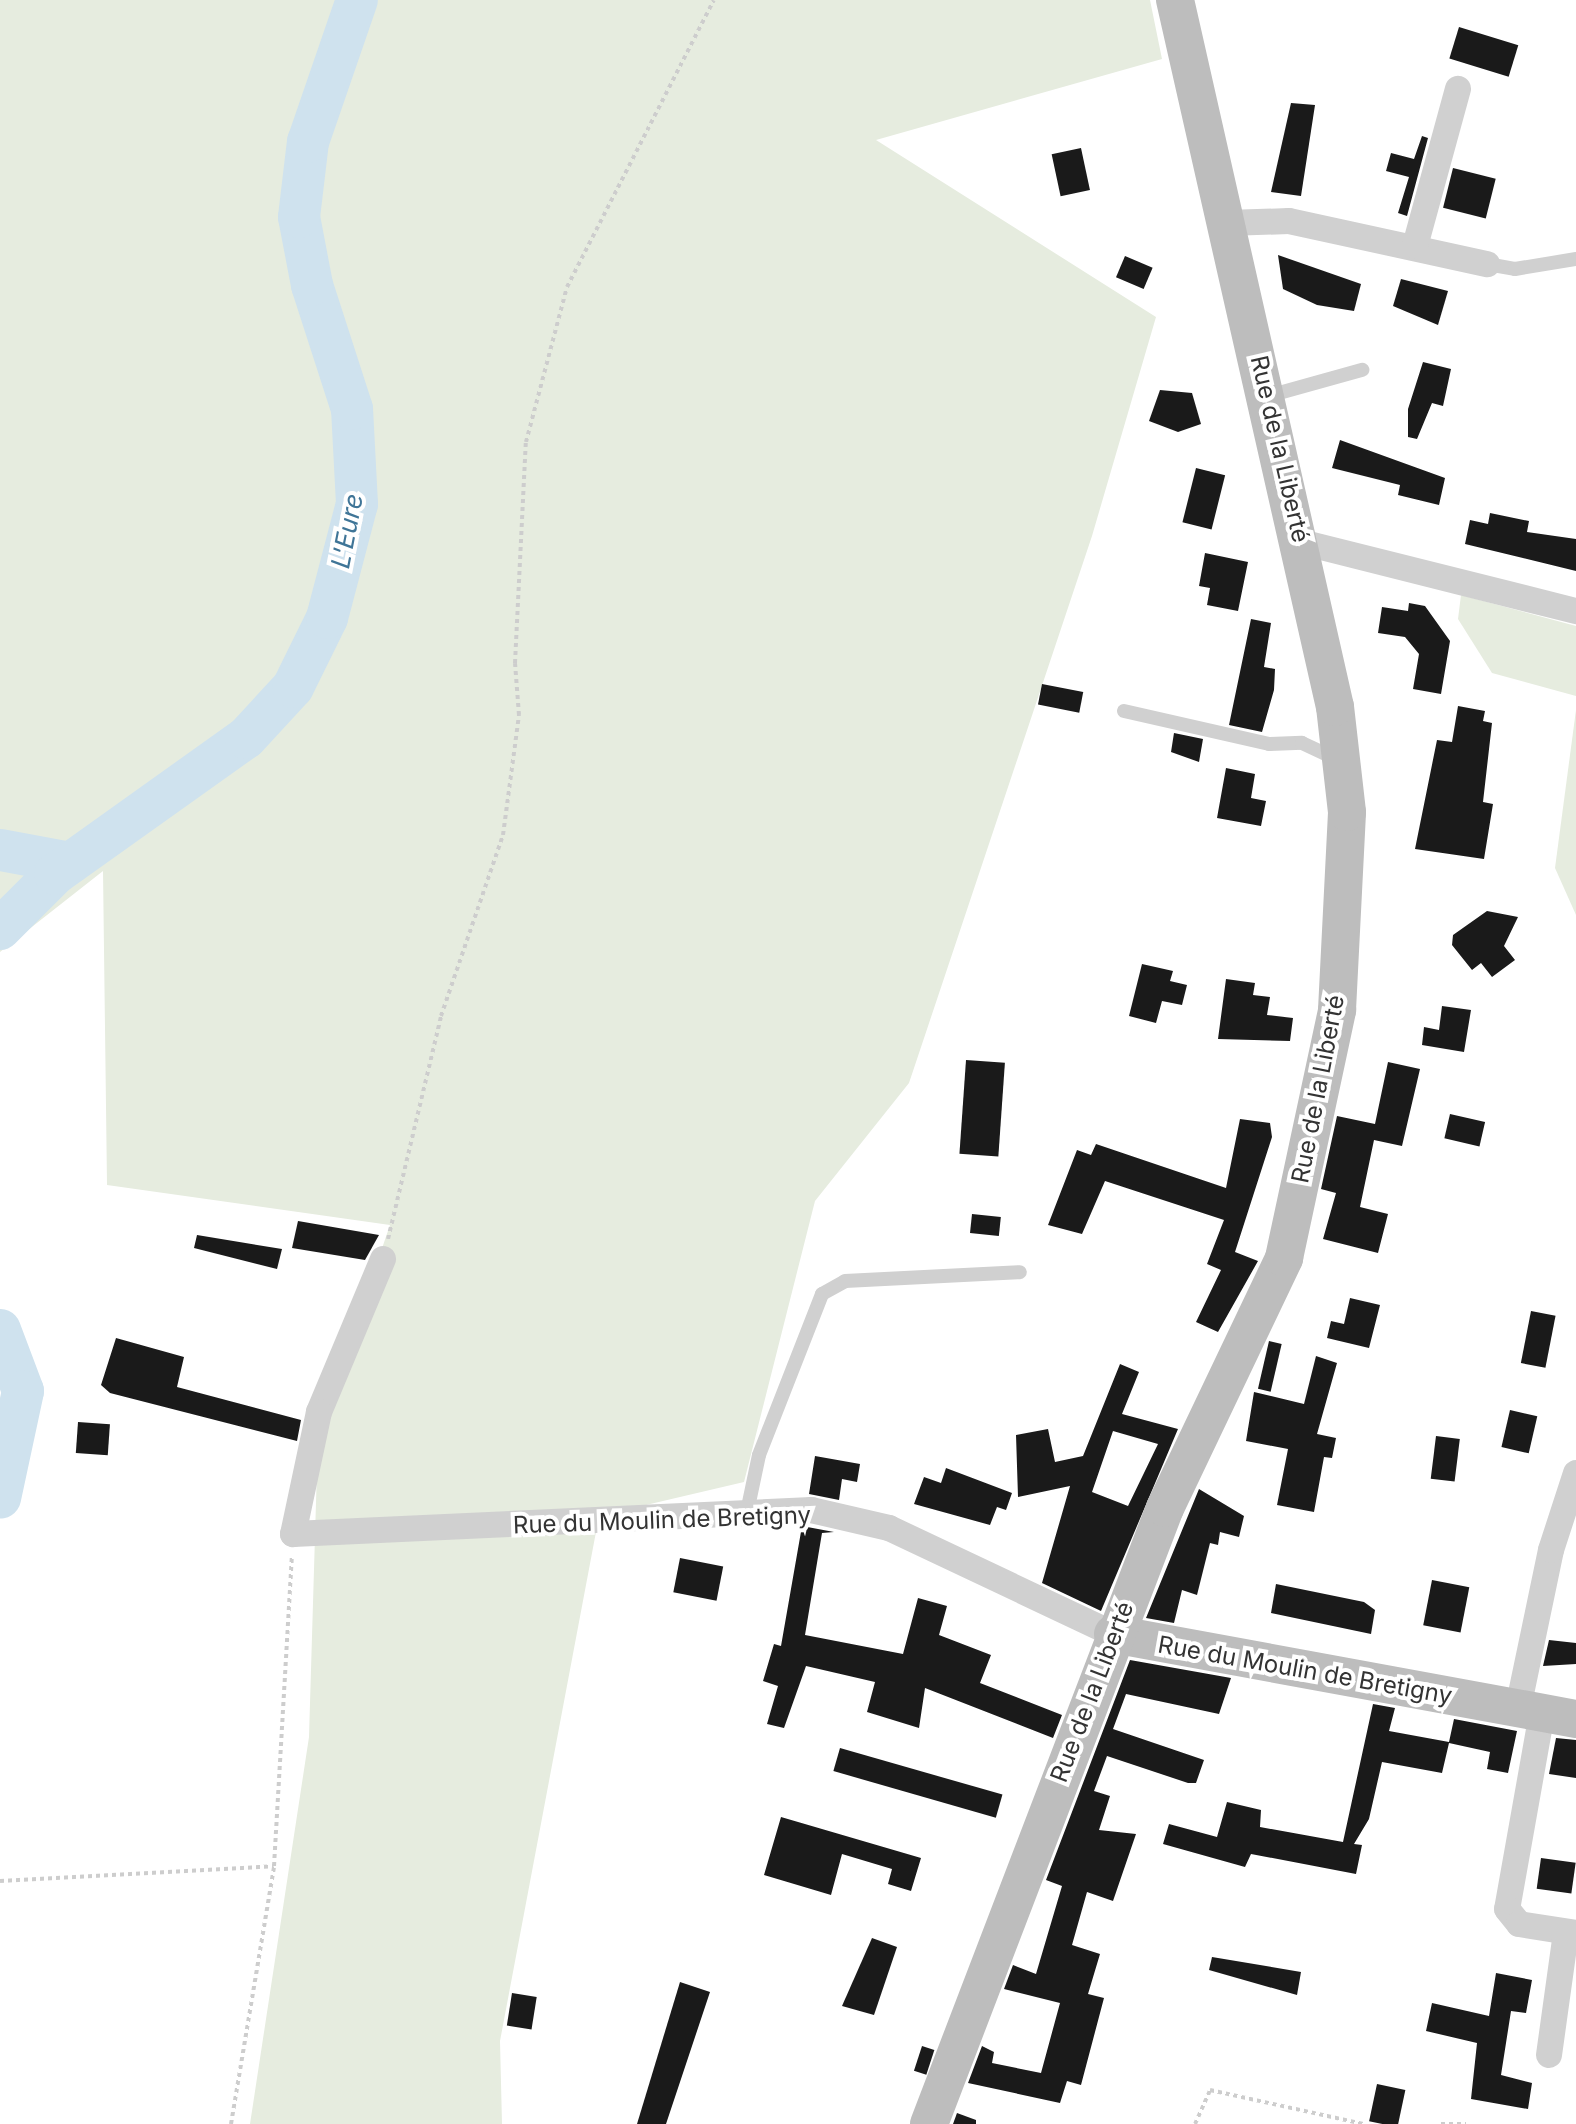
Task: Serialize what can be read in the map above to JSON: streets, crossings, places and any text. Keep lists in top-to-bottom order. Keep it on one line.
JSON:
{"streets":{"street":["Rue de la Liberté","Rue du Moulin de Bretigny"]},"crossings":[["Rue de la Liberté","Rue du Moulin de Bretigny"]],"water":["L'Eure"]}
